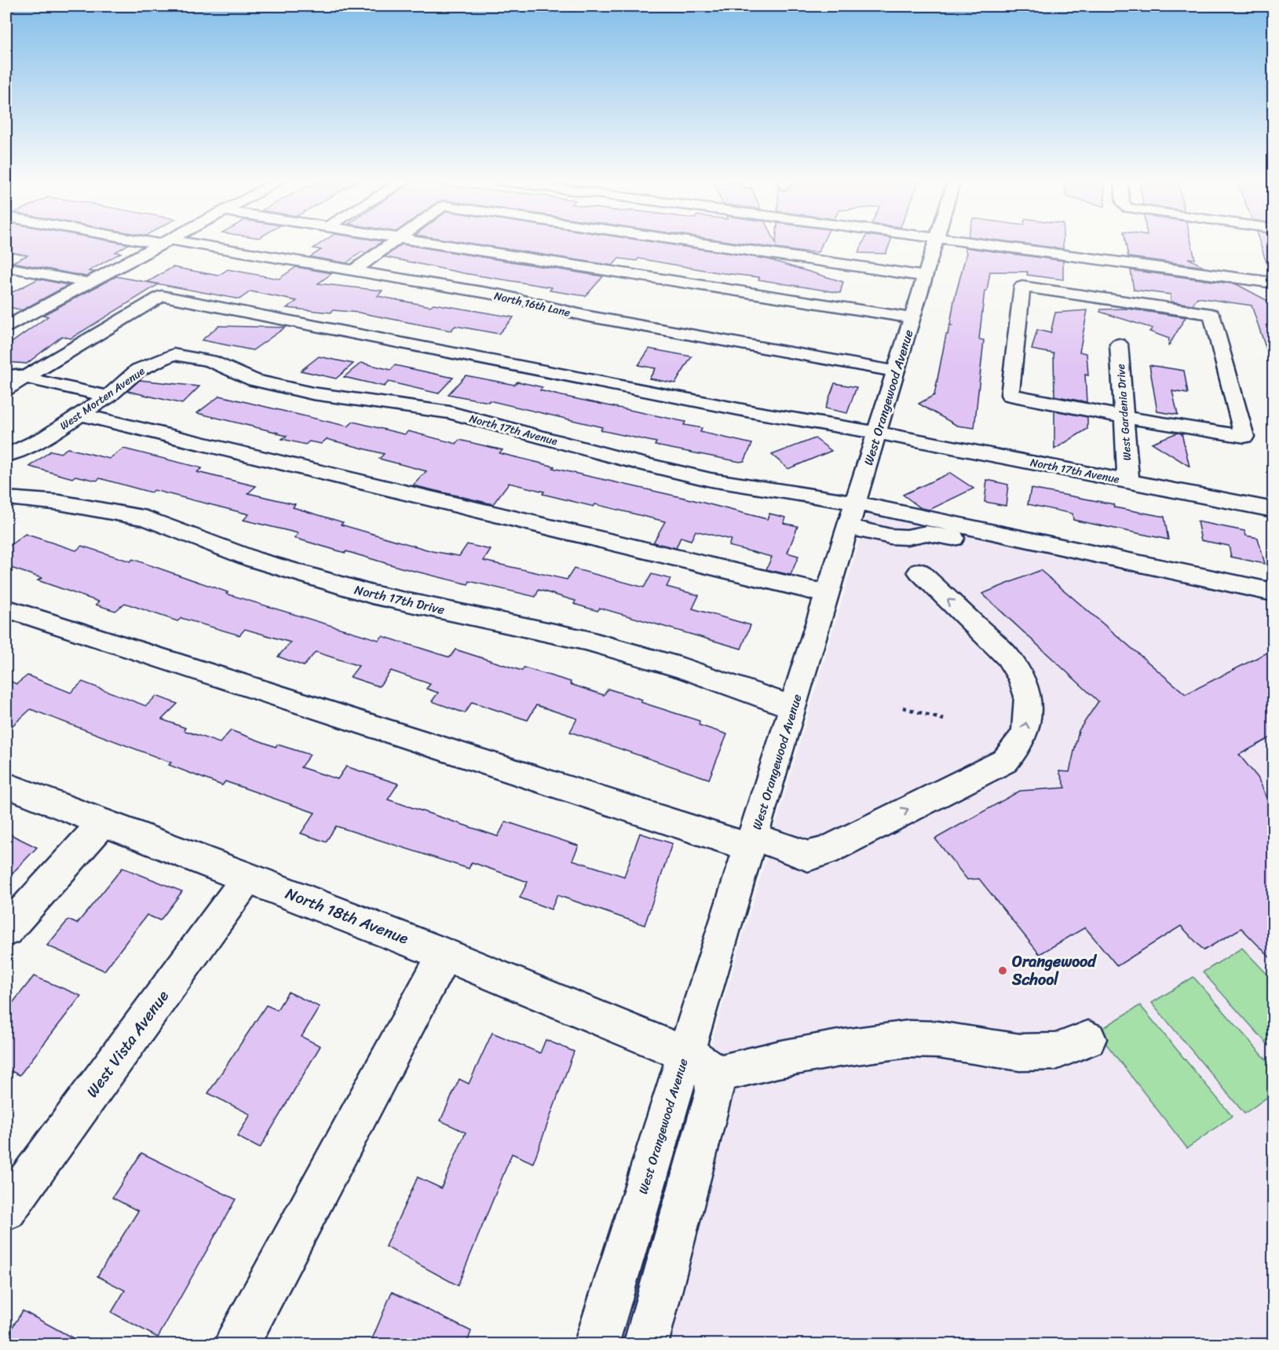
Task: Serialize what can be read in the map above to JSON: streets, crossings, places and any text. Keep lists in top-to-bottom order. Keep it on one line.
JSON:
{"streets":{"street":["North 16th Lane","West Orangewood Avenue","West Morten Avenue","West Gardenia Drive","North 17th Avenue","North 17th Drive","North 18th Avenue","West Vista Avenue"]},"crossings":[["North 16th Lane","West Orangewood Avenue"],["West Orangewood Avenue","North 17th Avenue"],["West Orangewood Avenue","North 17th Drive"],["West Orangewood Avenue","North 18th Avenue"],["West Morten Avenue","North 17th Avenue"],["West Gardenia Drive","North 17th Avenue"],["North 18th Avenue","West Vista Avenue"]],"places":["Orangewood School"]}
